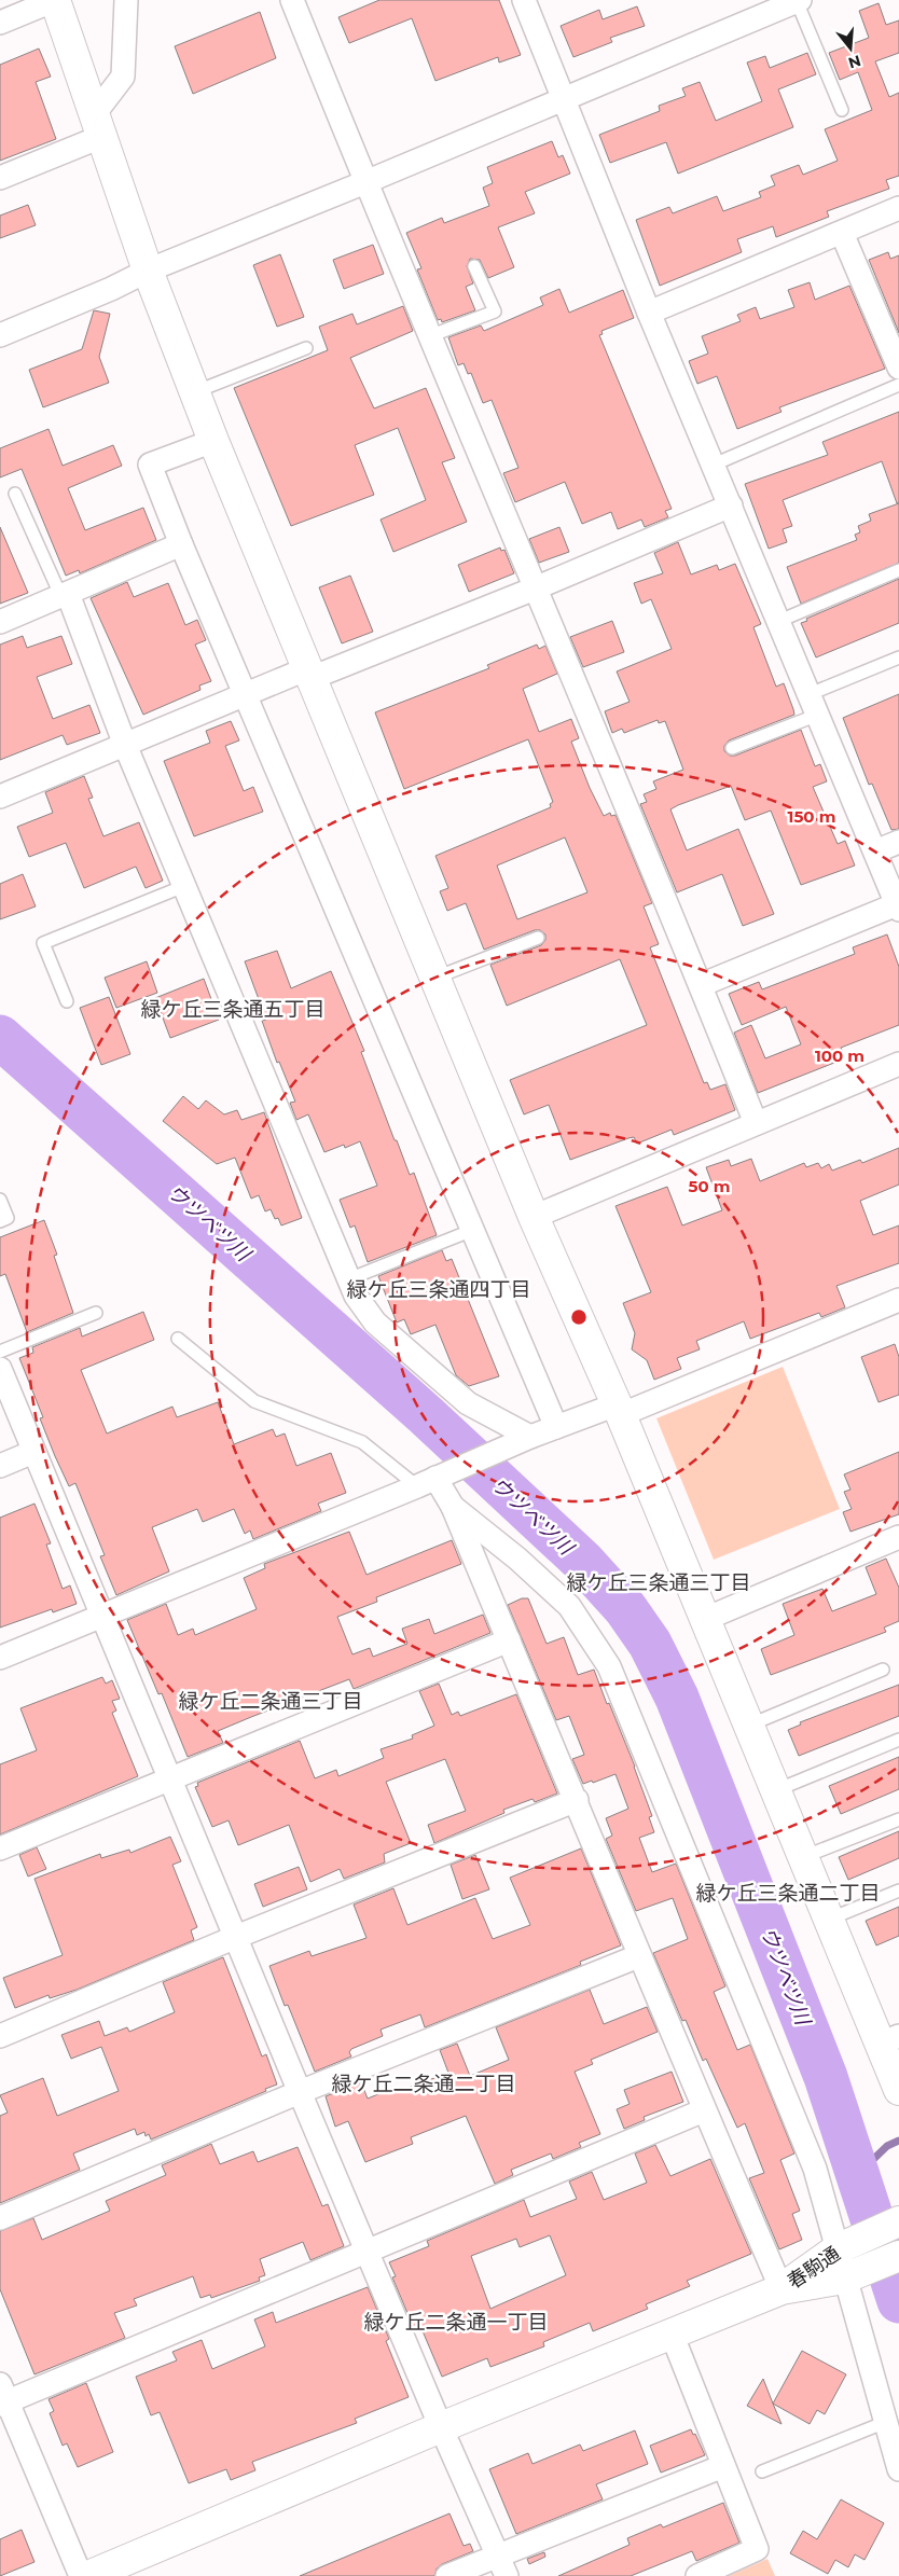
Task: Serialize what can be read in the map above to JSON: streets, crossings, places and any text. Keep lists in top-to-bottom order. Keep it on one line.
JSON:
{"streets":{"street":["春駒通"]},"districts":["緑ケ丘三条通五丁目","緑ケ丘三条通四丁目","緑ケ丘三条通三丁目","緑ケ丘二条通三丁目","緑ケ丘三条通二丁目","緑ケ丘二条通二丁目","緑ケ丘二条通一丁目"],"water":["ウツベツ川"],"north":"bottom","rings":["150 m","100 m","50 m"]}
